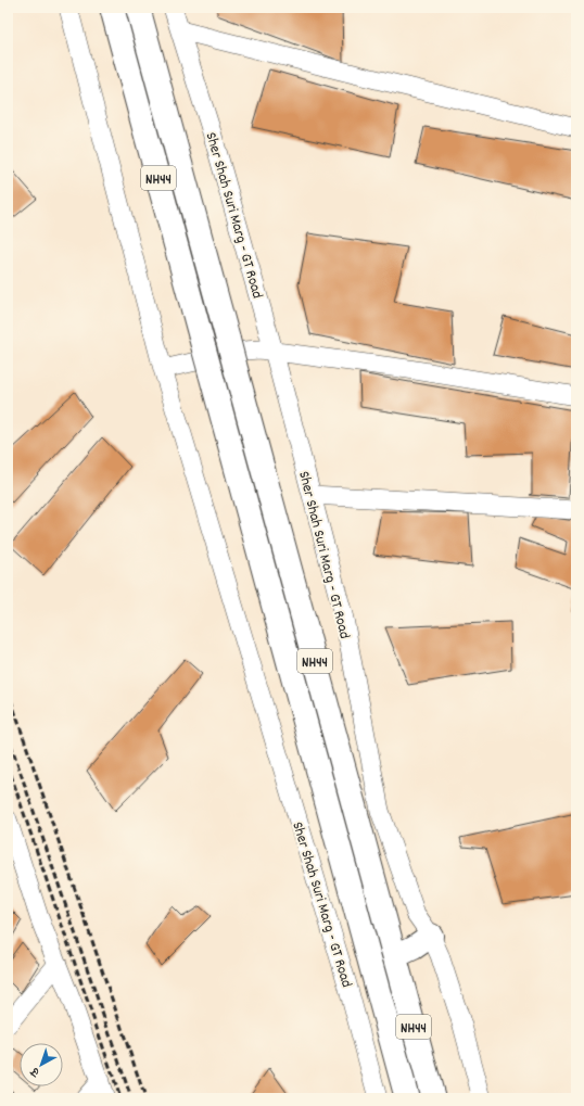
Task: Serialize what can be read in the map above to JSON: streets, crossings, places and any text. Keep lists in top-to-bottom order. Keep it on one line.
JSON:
{"streets":{"highway":["NH44","Sher Shah Suri Marg - GT Road"]},"north":"bottom left"}
